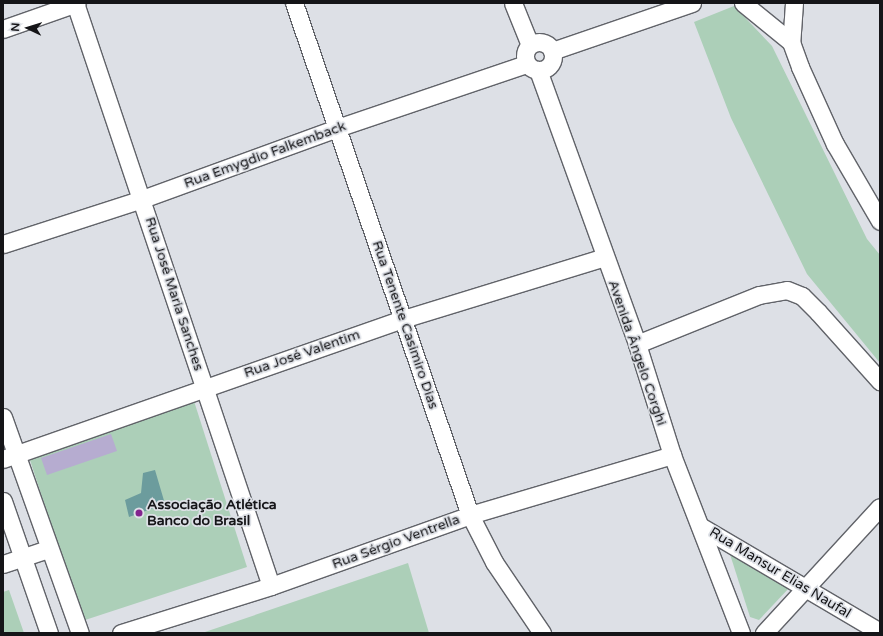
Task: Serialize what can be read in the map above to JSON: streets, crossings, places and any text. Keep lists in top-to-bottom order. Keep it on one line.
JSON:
{"streets":{"street":["Rua Emygdio Falkemback","Rua José Maria Sanches","Rua Tenente Casimiro Dias","Avenida Ângelo Corghi","Rua José Valentim","Rua Sérgio Ventrella","Rua Mansur Elias Naufal"]},"crossings":[["Rua Emygdio Falkemback","Rua José Maria Sanches"],["Rua Emygdio Falkemback","Rua Tenente Casimiro Dias"],["Rua Emygdio Falkemback","Avenida Ângelo Corghi"],["Rua José Maria Sanches","Rua José Valentim"],["Rua José Maria Sanches","Rua Sérgio Ventrella"],["Rua Tenente Casimiro Dias","Rua José Valentim"],["Rua Tenente Casimiro Dias","Rua Sérgio Ventrella"],["Avenida Ângelo Corghi","Rua José Valentim"],["Avenida Ângelo Corghi","Rua Sérgio Ventrella"],["Avenida Ângelo Corghi","Rua Mansur Elias Naufal"]],"places":["Associação Atlética Banco do Brasil"],"north":"left"}
